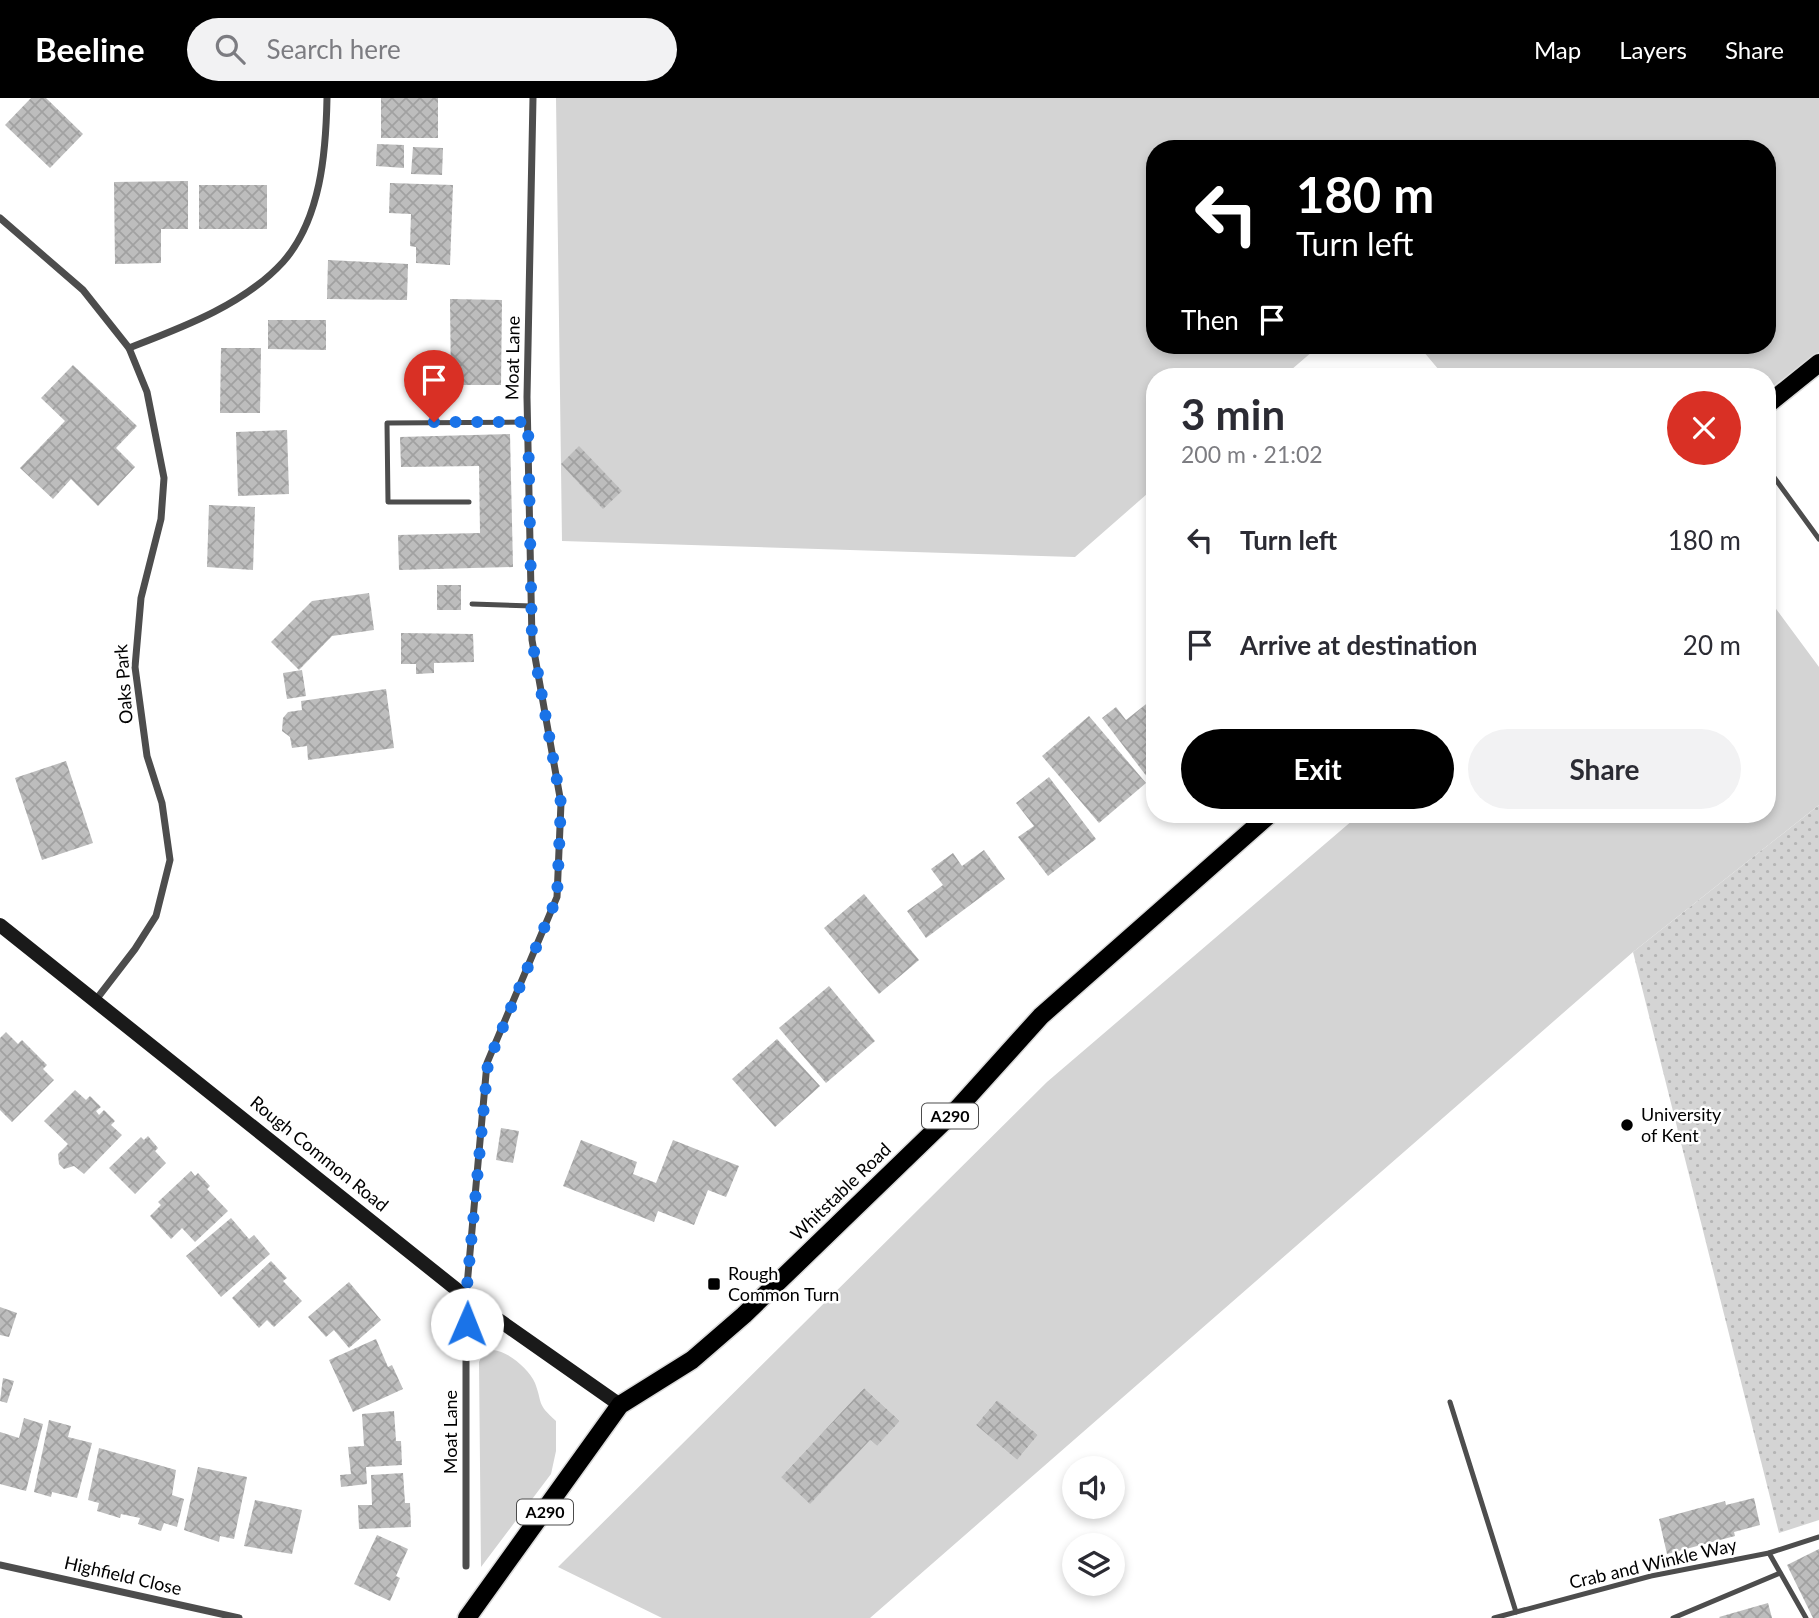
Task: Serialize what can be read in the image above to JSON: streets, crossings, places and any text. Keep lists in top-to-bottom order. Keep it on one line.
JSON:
{"streets":{"main road":["A290","Whitstable Road"],"street":["Moat Lane","Oaks Park","Rough Common Road","Highfield Close"],"lane":["Crab and Winkle Way"]},"crossings":[["Moat Lane","Rough Common Road"],["Oaks Park","Rough Common Road"],["Rough Common Road","Whitstable Road"]],"places":{"other":["University of Kent"],"transit":["Rough Common Turn"]},"page":{"header":"Beeline","search":"Search here","nav":["Map","Layers","Share"],"turn":["180 m","Turn left"],"then":"Then","heading":["3 min","200 m · 21:02"],"list":[{"name":"Turn left","value":"180 m"},{"name":"Arrive at destination","value":"20 m"}],"buttons":["Exit","Share"]}}
